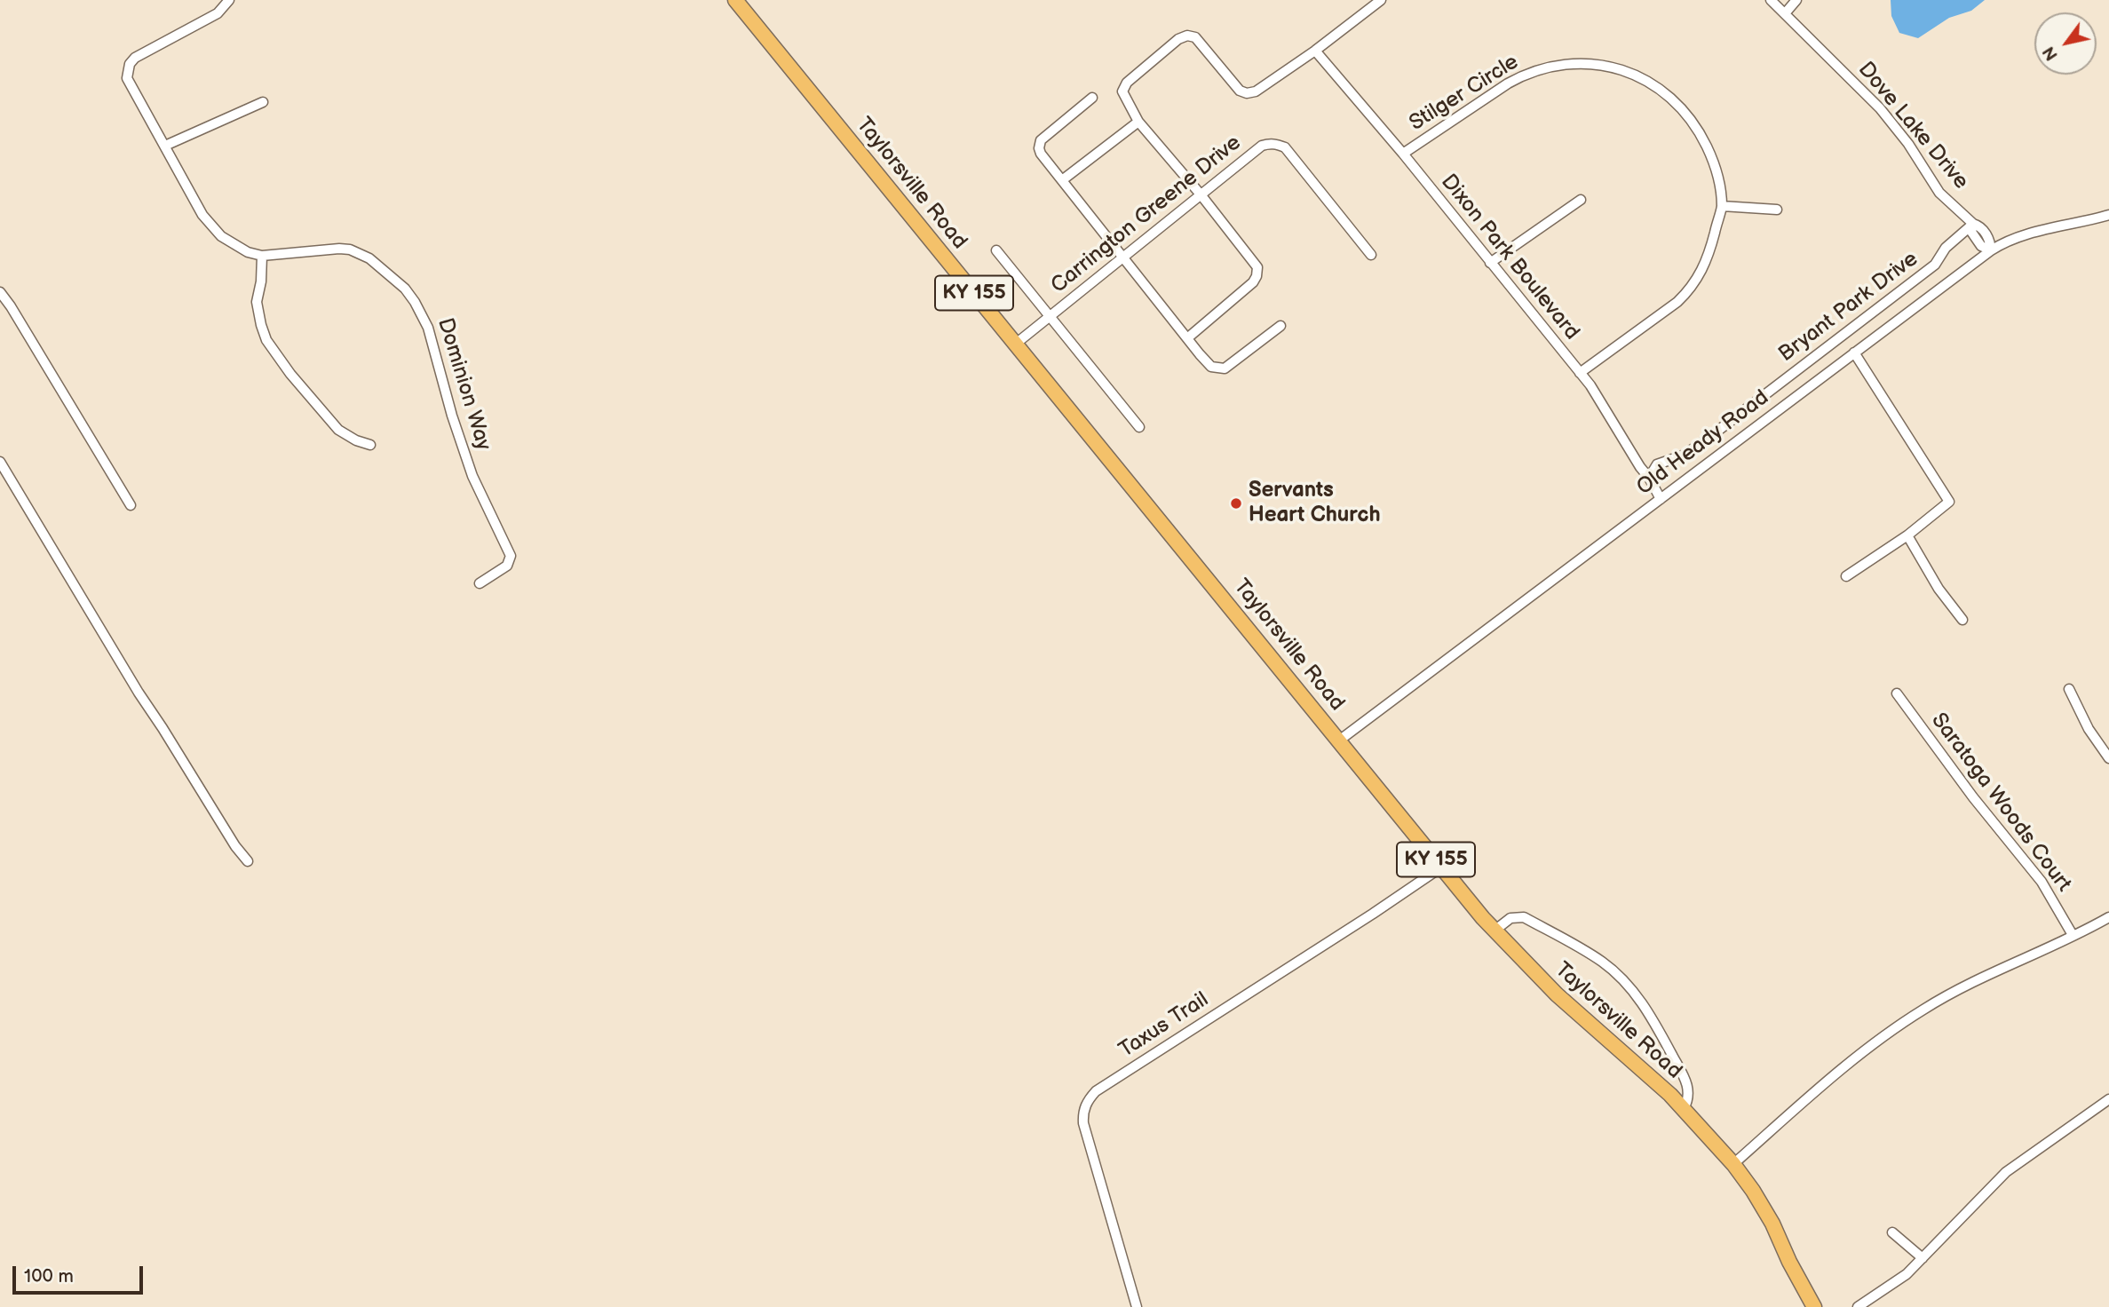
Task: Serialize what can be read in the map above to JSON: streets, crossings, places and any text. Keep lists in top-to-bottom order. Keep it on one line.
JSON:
{"streets":{"main road":["Taylorsville Road","KY 155"],"street":["Stilger Circle","Dove Lake Drive","Carrington Greene Drive","Dixon Park Boulevard","Bryant Park Drive","Dominion Way","Old Heady Road","Saratoga Woods Court","Taxus Trail"]},"crossings":[["Stilger Circle","Dixon Park Boulevard"],["Dove Lake Drive","Bryant Park Drive"],["Dove Lake Drive","Old Heady Road"],["Taylorsville Road","Carrington Greene Drive"],["Taylorsville Road","Old Heady Road"],["Taylorsville Road","Taxus Trail"],["Dixon Park Boulevard","Bryant Park Drive"],["Dixon Park Boulevard","Old Heady Road"]],"places":["Servants Heart Church"],"scale_bar":"100 m","north":"bottom left"}
